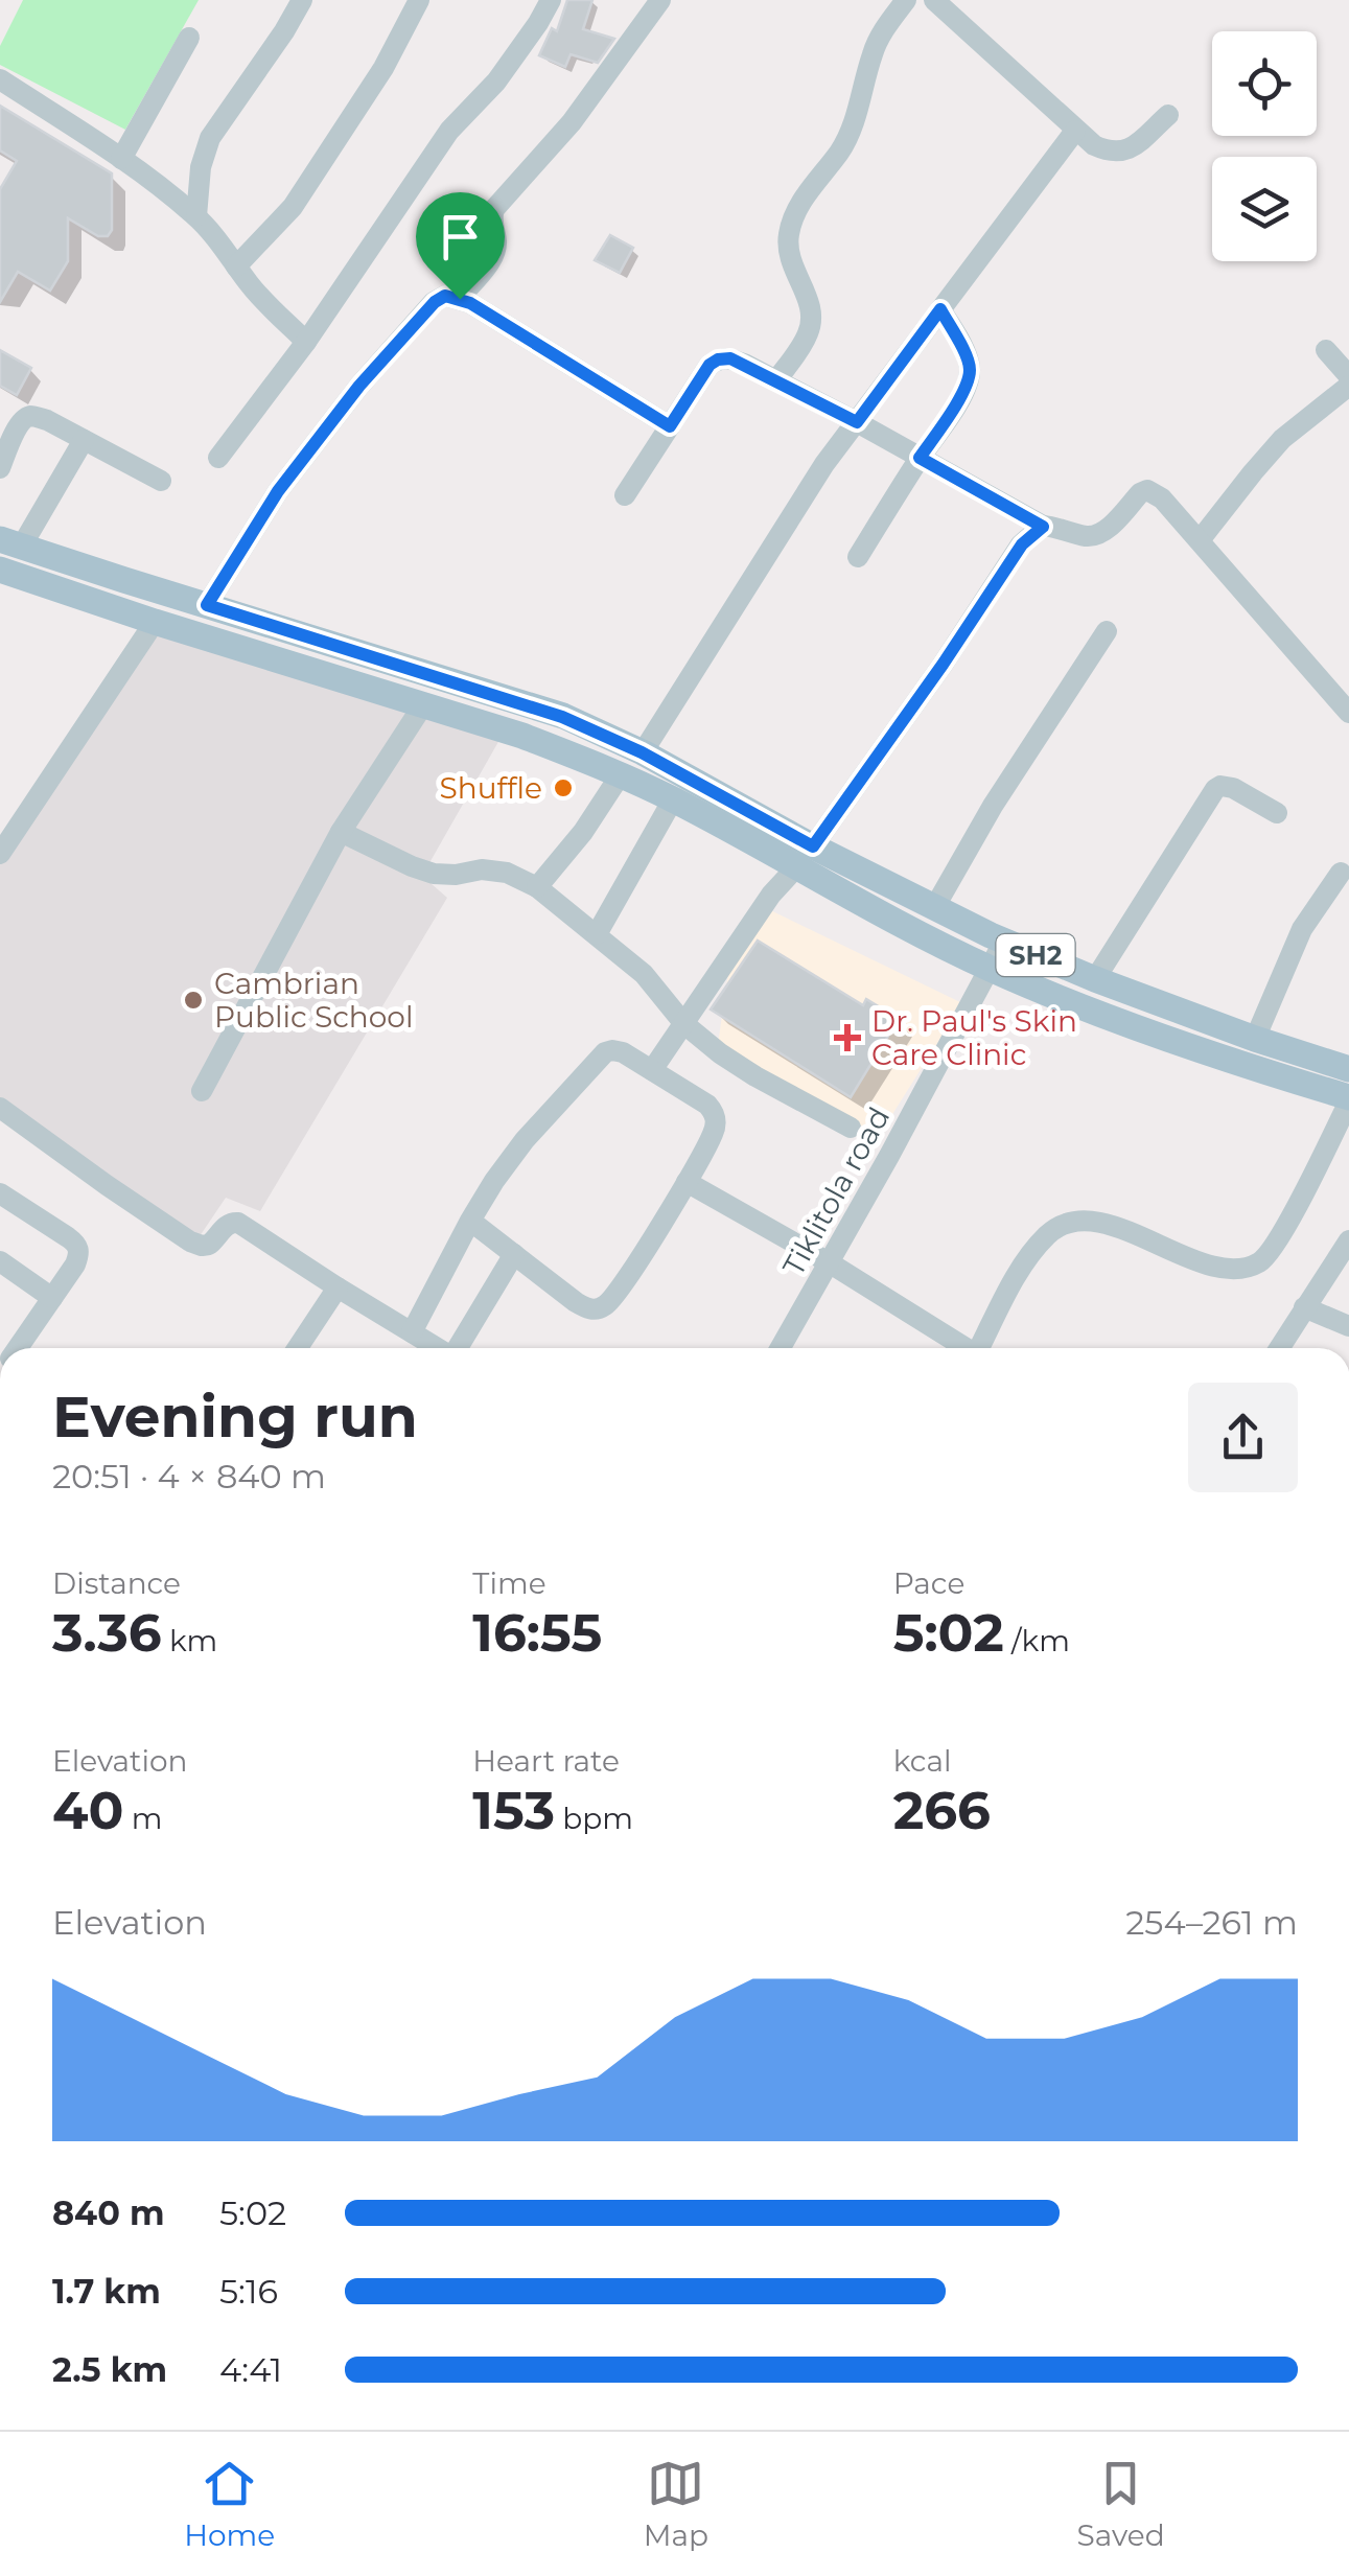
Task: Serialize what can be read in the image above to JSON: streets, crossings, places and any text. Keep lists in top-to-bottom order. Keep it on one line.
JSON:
{"streets":{"main road":["SH2"],"street":["Tiklitola road"]},"crossings":[["SH2","Tiklitola road"]],"places":{"other":["Shuffle","Cambrian Public School"],"health":["Dr. Paul's Skin Care Clinic"]},"page":{"heading":["Evening run","20:51 · 4 × 840 m"],"stats":[["Distance","3.36 km"],["Time","16:55"],["Pace","5:02 /km"],["Elevation","40 m"],["Heart rate","153 bpm"],["kcal","266"]],"chart":["Elevation","254–261 m"],"list":[{"name":"840 m","note":"5:02"},{"name":"1.7 km","note":"5:16"},{"name":"2.5 km","note":"4:41"}],"tabs":["Home","Map","Saved"]}}
